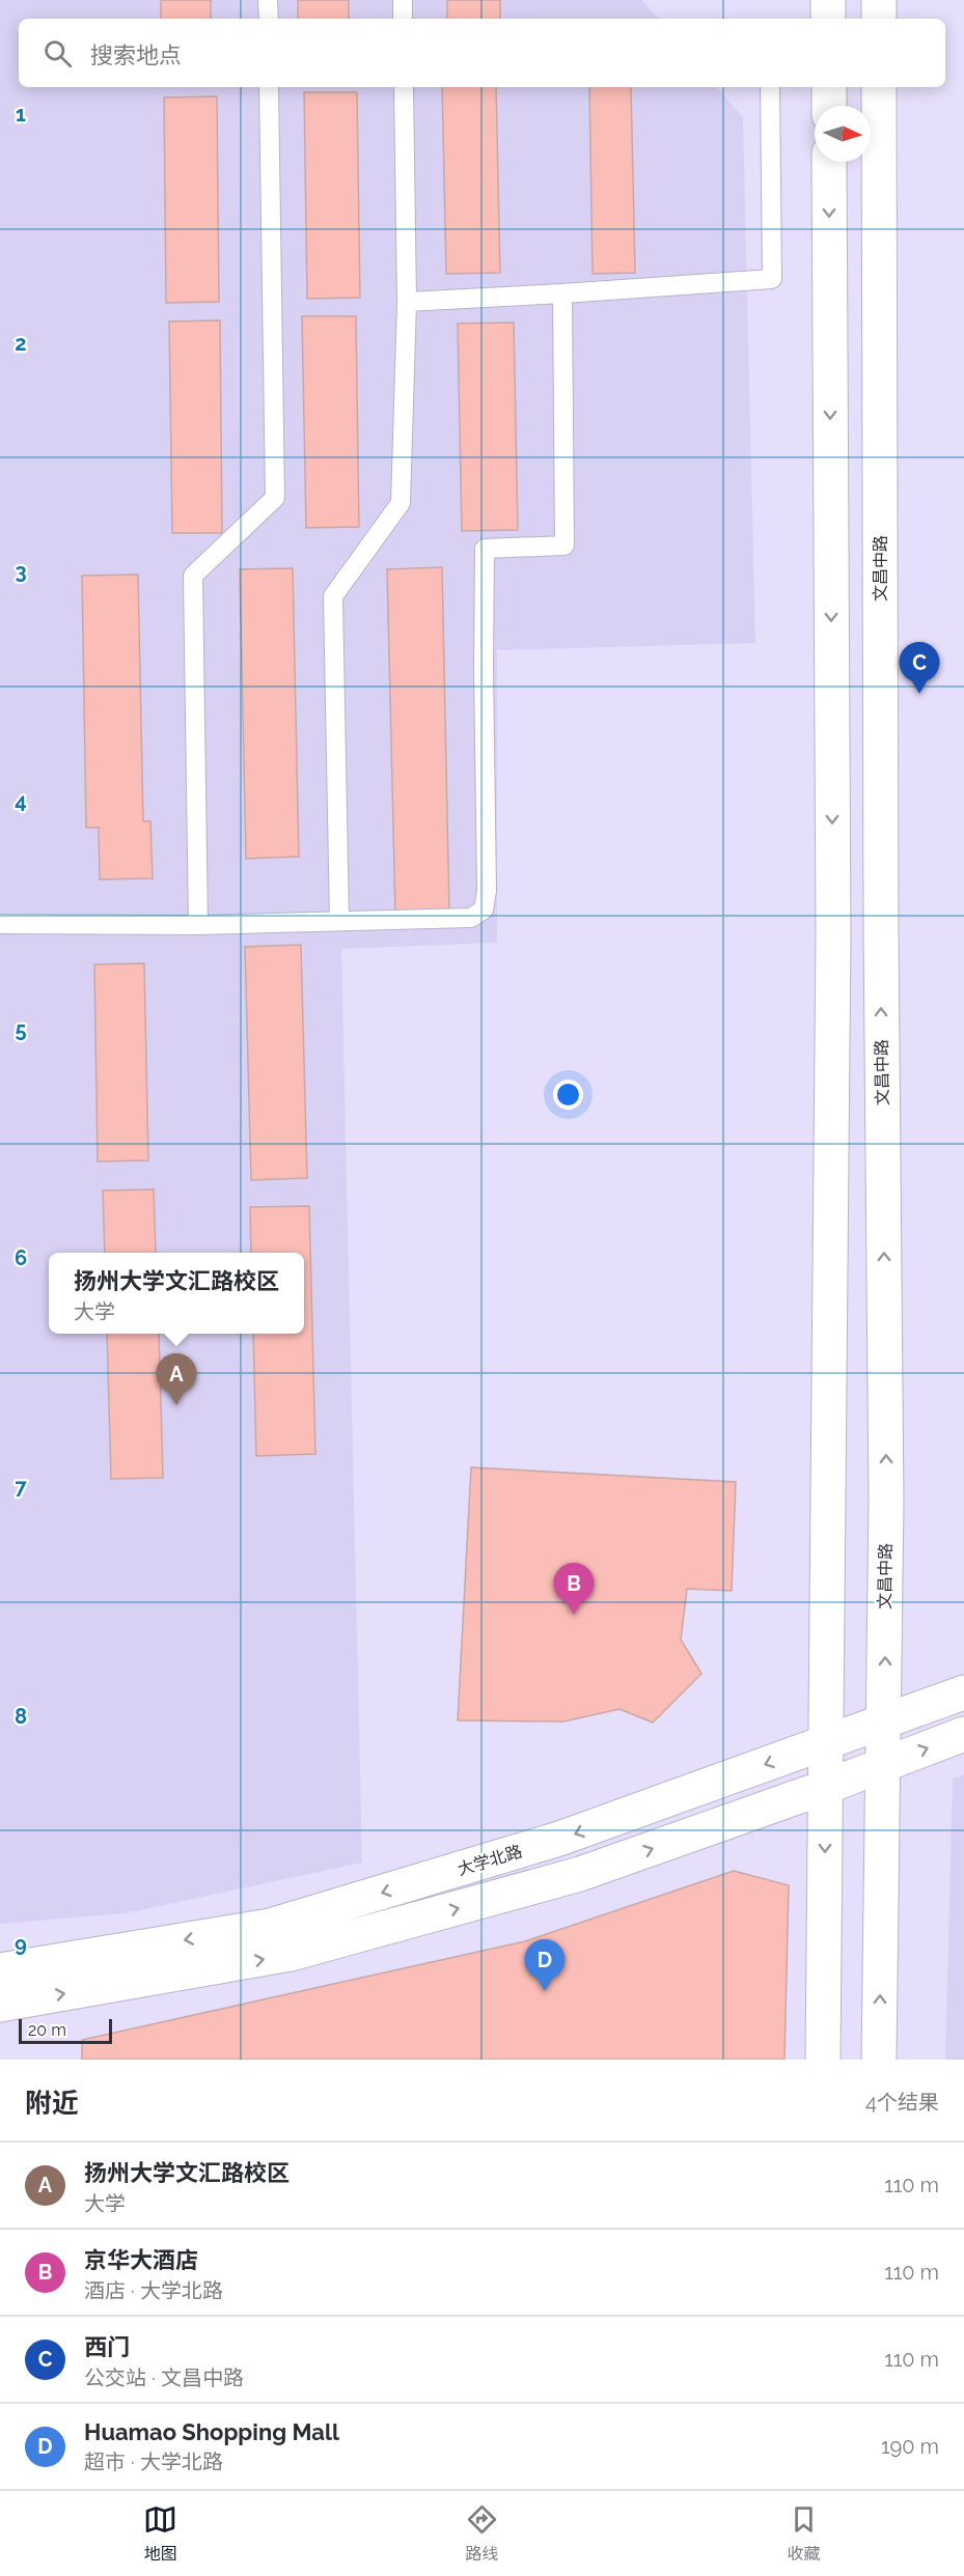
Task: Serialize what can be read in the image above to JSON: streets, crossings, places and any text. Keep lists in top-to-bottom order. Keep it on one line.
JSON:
{"streets":{"main road":["文昌中路","大学北路"]},"crossings":[["文昌中路","大学北路"]],"scale_bar":"20 m","north":"right","page":{"search":"搜索地点","pins":["C","A","B","D"],"popup":["扬州大学文汇路校区","大学"],"scale":"20 m","heading":["附近","4个结果"],"list":[{"mark":"A","name":"扬州大学文汇路校区","note":"大学","value":"110 m"},{"mark":"B","name":"京华大酒店","note":"酒店 · 大学北路","value":"110 m"},{"mark":"C","name":"西门","note":"公交站 · 文昌中路","value":"110 m"},{"mark":"D","name":"Huamao Shopping Mall","note":"超市 · 大学北路","value":"190 m"}],"nav":["地图","路线","收藏"]},"grid":{"rows":["1","2","3","4","5","6","7","8","9"]}}
